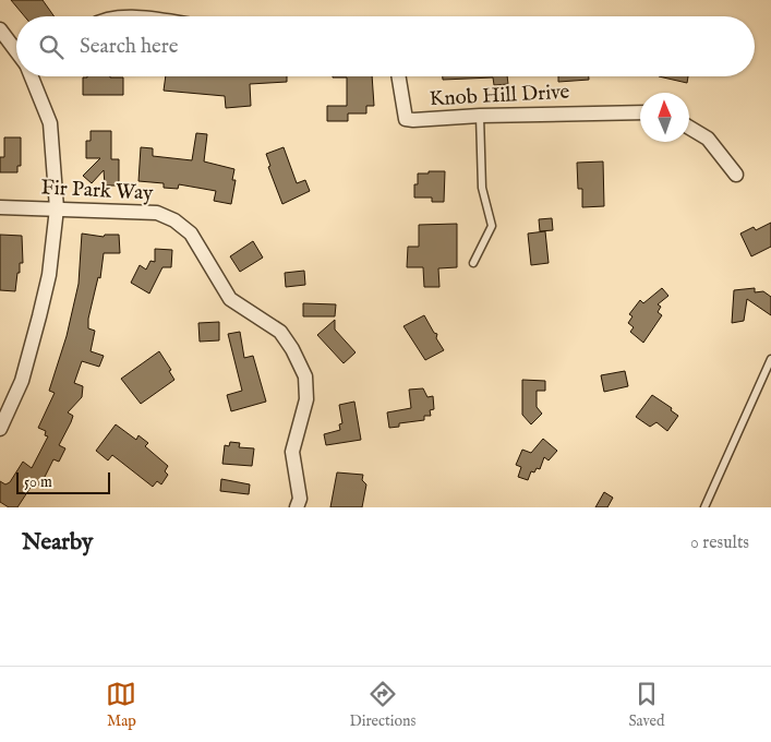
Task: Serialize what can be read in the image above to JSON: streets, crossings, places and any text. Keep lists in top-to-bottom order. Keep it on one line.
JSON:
{"streets":{"street":["Knob Hill Drive","Fir Park Way"]},"scale_bar":"50 m","north":"top","page":{"search":"Search here","scale":"50 m","heading":["Nearby","0 results"],"nav":["Map","Directions","Saved"]}}
